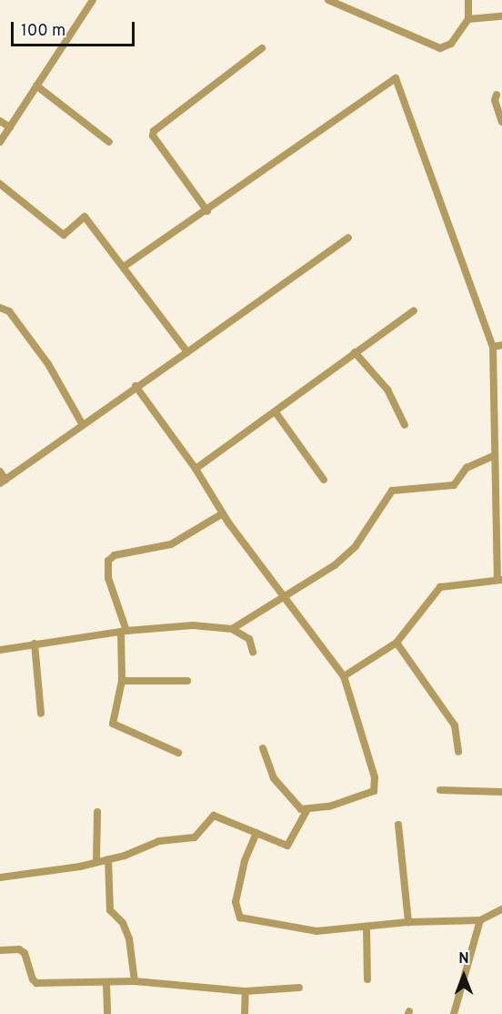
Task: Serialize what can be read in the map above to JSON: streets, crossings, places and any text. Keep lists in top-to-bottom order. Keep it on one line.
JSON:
{"scale_bar":"100 m","north":"top"}
